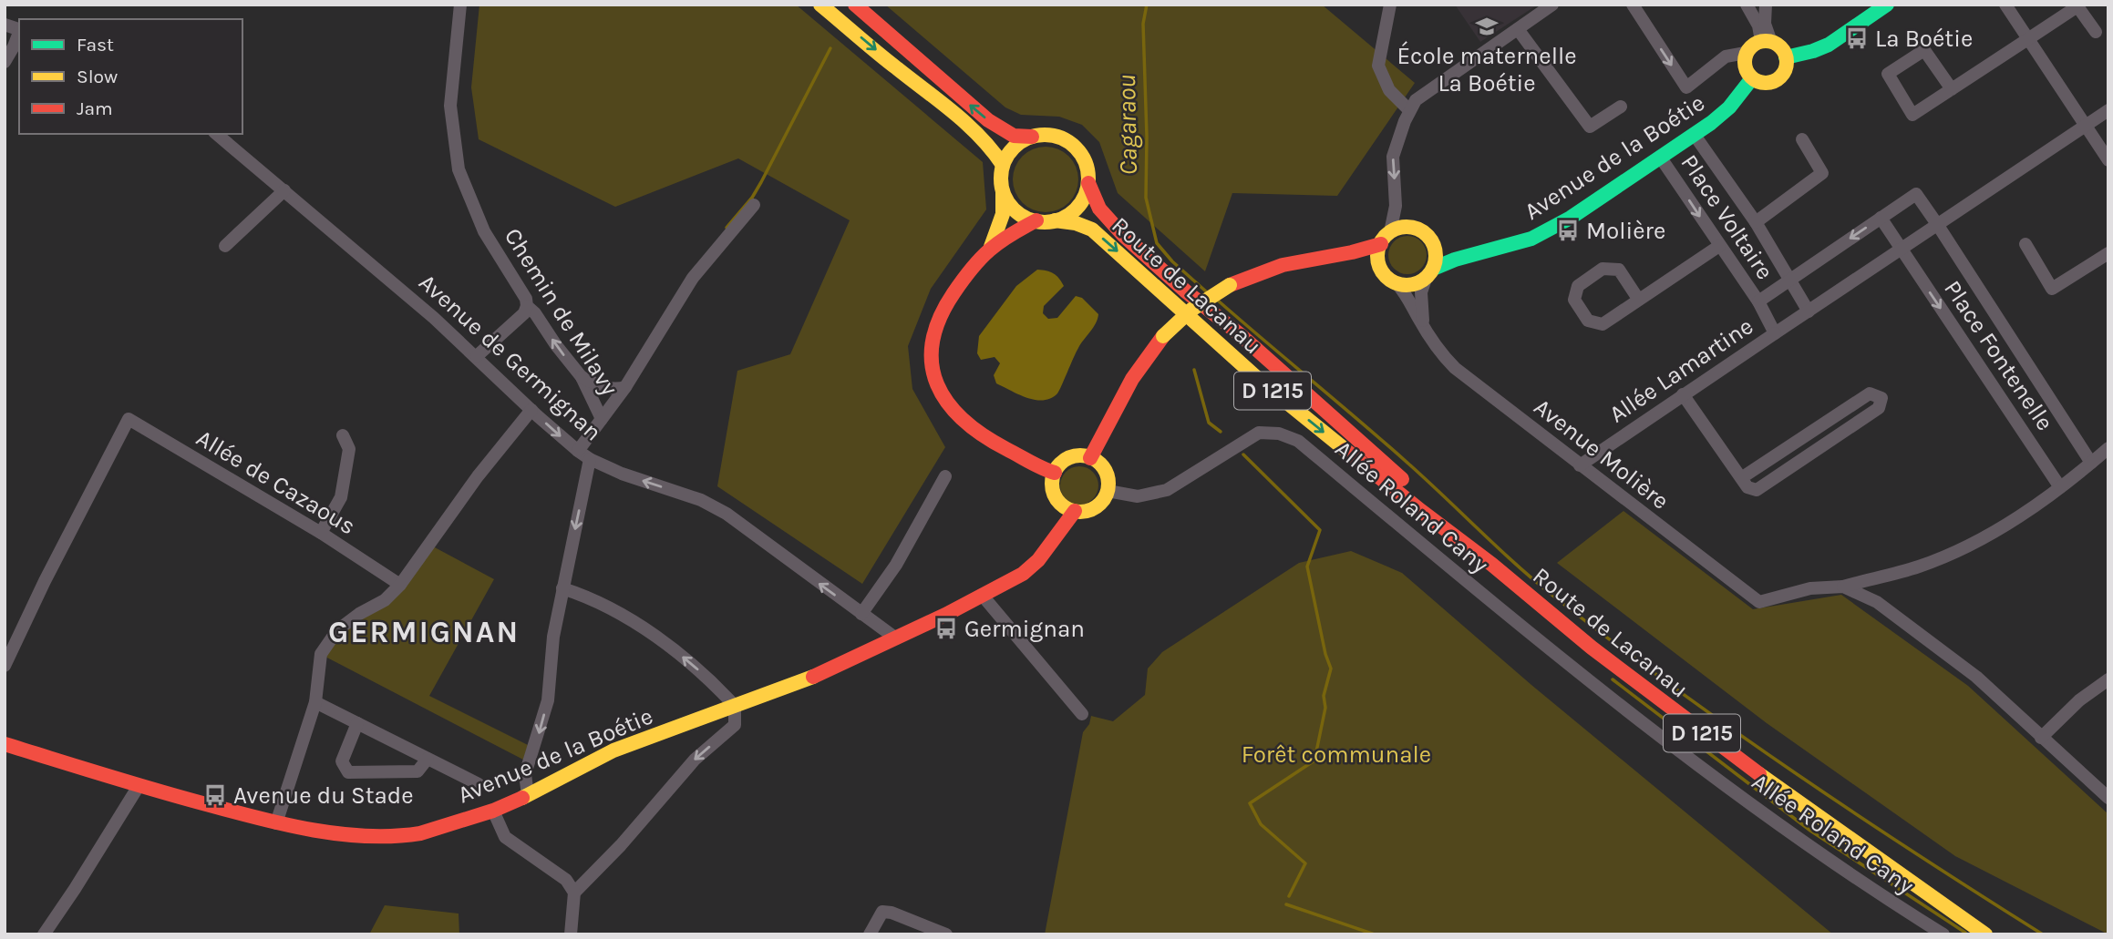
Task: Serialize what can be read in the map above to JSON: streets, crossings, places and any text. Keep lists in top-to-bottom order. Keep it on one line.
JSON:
{"streets":{"main road":["Avenue de la Boétie","Route de Lacanau","D 1215"],"street":["Place Voltaire","Chemin de Milavy","Place Fontenelle","Avenue de Germignan","Allée Lamartine","Avenue Molière","Allée de Cazaous","Allée Roland Cany"]},"crossings":[["Avenue de la Boétie","Place Voltaire"],["Avenue de la Boétie","Avenue de Germignan"],["Avenue de la Boétie","Avenue Molière"],["Avenue de la Boétie","Allée Roland Cany"],["Place Voltaire","Allée Lamartine"],["Place Fontenelle","Allée Lamartine"],["Allée Lamartine","Avenue Molière"]],"districts":["GERMIGNAN"],"water":["Cagaraou"],"parks":["Forêt communale"],"places":{"school or university":["École maternelle La Boétie"],"bus stop":["La Boétie","Molière","Germignan","Avenue du Stade"]},"legend":["Fast","Slow","Jam"]}
